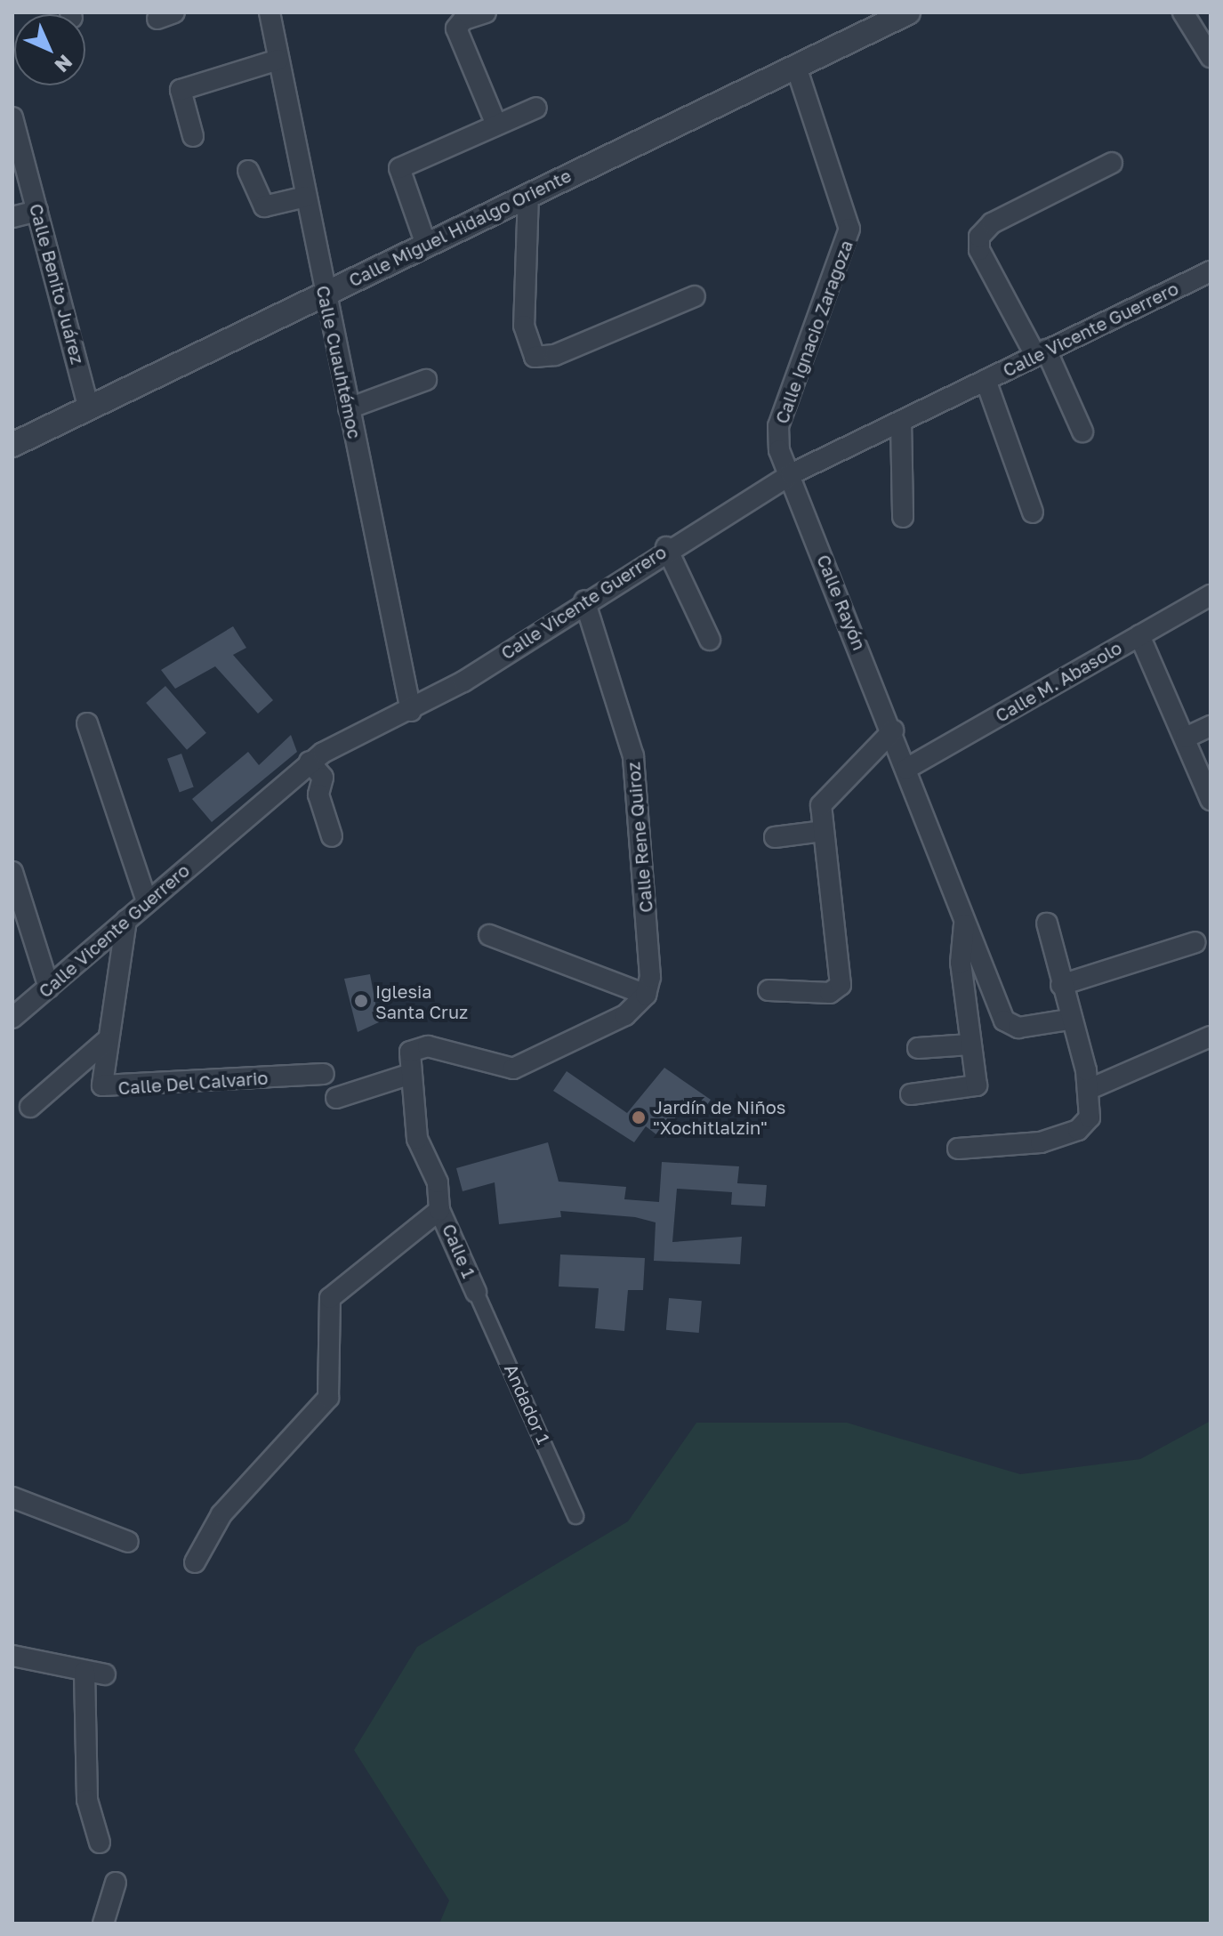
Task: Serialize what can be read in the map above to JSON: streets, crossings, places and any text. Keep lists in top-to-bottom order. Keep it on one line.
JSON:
{"streets":{"street":["Calle Miguel Hidalgo Oriente","Calle Benito Juárez","Calle Vicente Guerrero","Calle Ignacio Zaragoza","Calle Cuauhtémoc","Calle Rayón","Calle M. Abasolo","Calle Rene Quiroz","Calle Del Calvario","Calle 1","Andador 1"]},"crossings":[["Calle Miguel Hidalgo Oriente","Calle Benito Juárez"],["Calle Miguel Hidalgo Oriente","Calle Ignacio Zaragoza"],["Calle Miguel Hidalgo Oriente","Calle Cuauhtémoc"],["Calle Vicente Guerrero","Calle Ignacio Zaragoza"],["Calle Vicente Guerrero","Calle Cuauhtémoc"],["Calle Vicente Guerrero","Calle Rayón"],["Calle Vicente Guerrero","Calle Rene Quiroz"],["Calle Vicente Guerrero","Calle Del Calvario"],["Calle Ignacio Zaragoza","Calle Rayón"],["Calle Rayón","Calle M. Abasolo"],["Calle 1","Andador 1"]],"places":["Iglesia Santa Cruz","Jardín de Niños \"Xochitlalzin\""],"north":"bottom right"}
